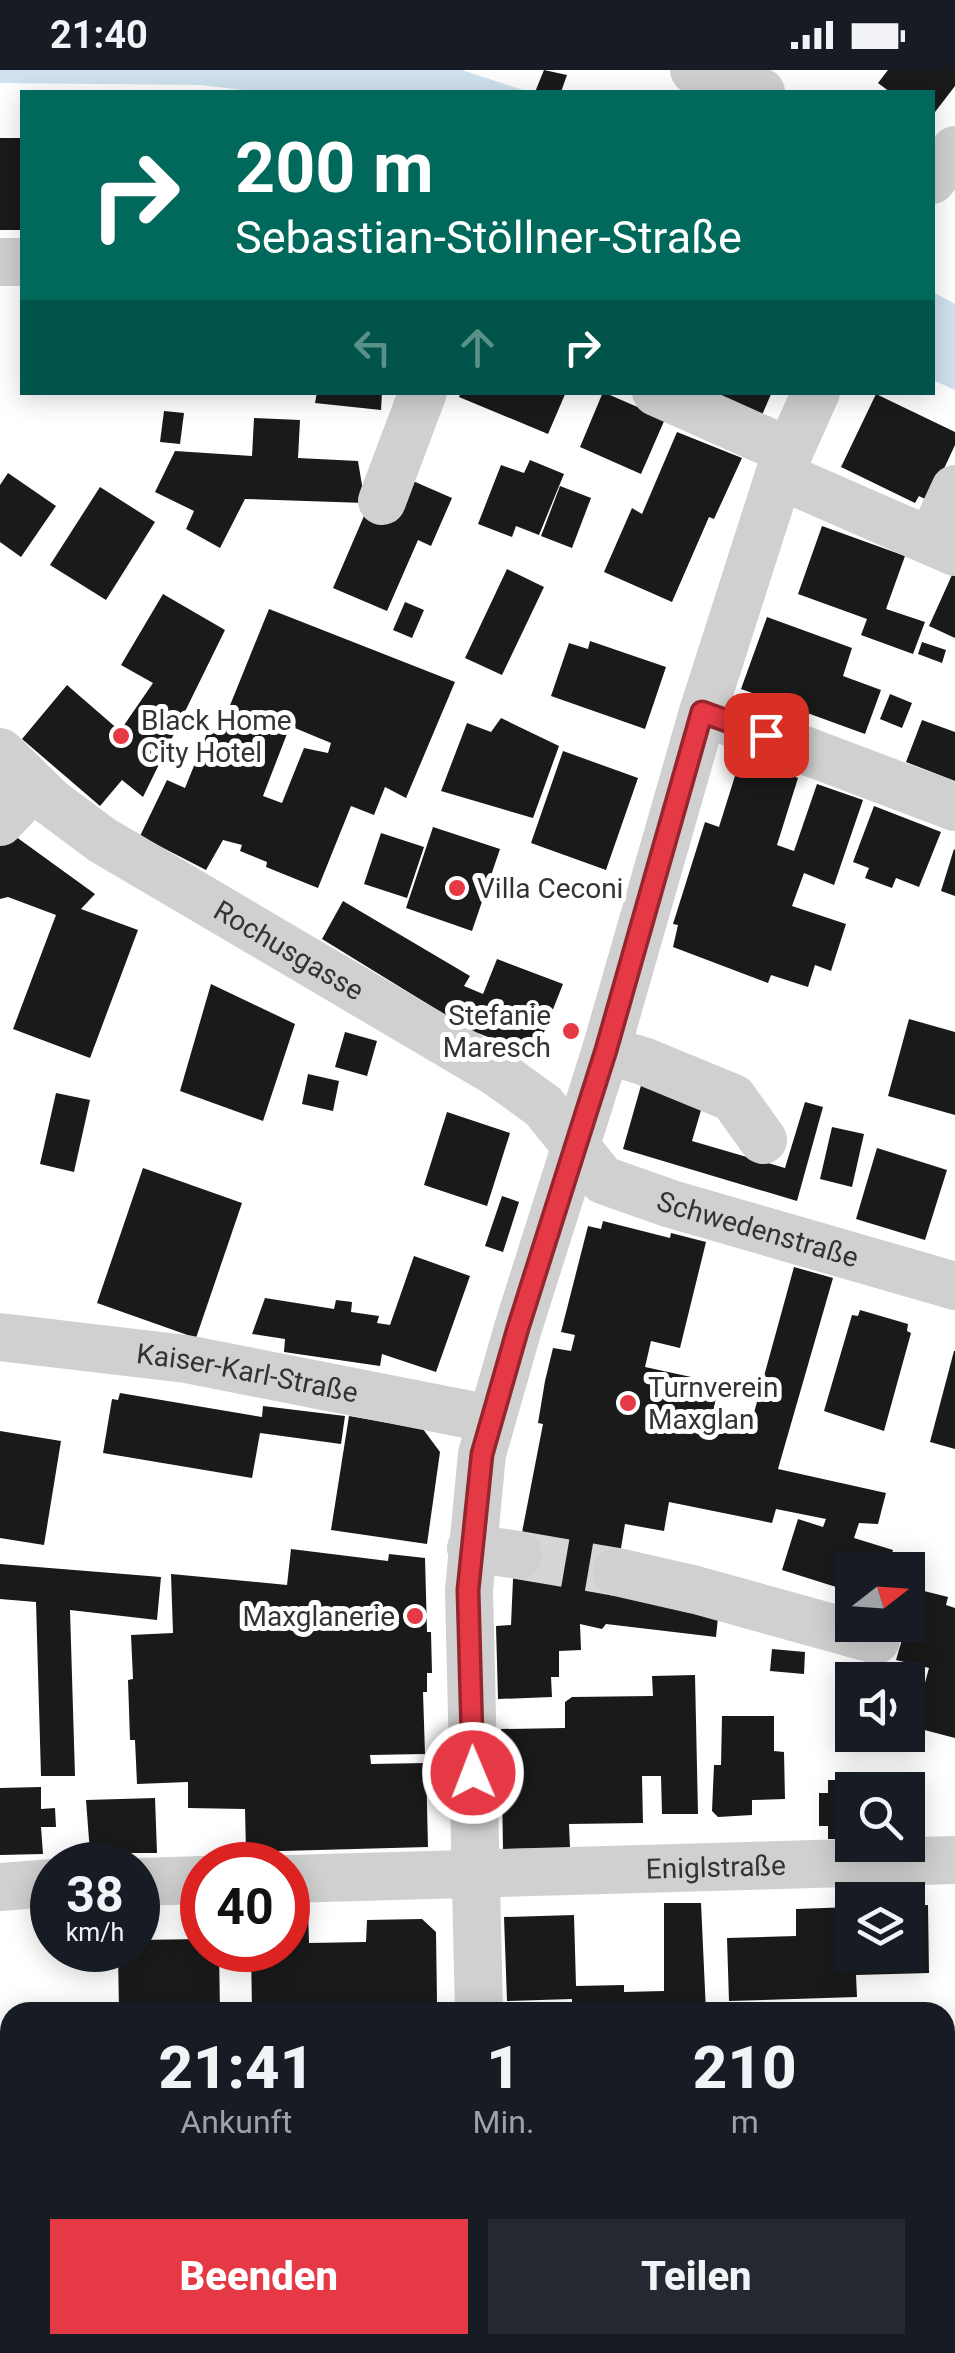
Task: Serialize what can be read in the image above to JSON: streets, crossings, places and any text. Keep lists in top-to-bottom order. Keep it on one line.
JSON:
{"streets":{"street":["Rochusgasse","Schwedenstraße","Kaiser-Karl-Straße","Eniglstraße"]},"crossings":[["Rochusgasse","Schwedenstraße"]],"places":["Black Home City Hotel","Villa Ceconi","Stefanie Maresch","Turnverein Maxglan","Maxglanerie"],"north":"right","page":{"status":"21:40","turn":["200 m","Sebastian-Stöllner-Straße"],"speed":"38 km/h","limit":"40","eta":["21:41","Ankunft","1","Min.","210","m"],"buttons":["Beenden","Teilen"]}}
